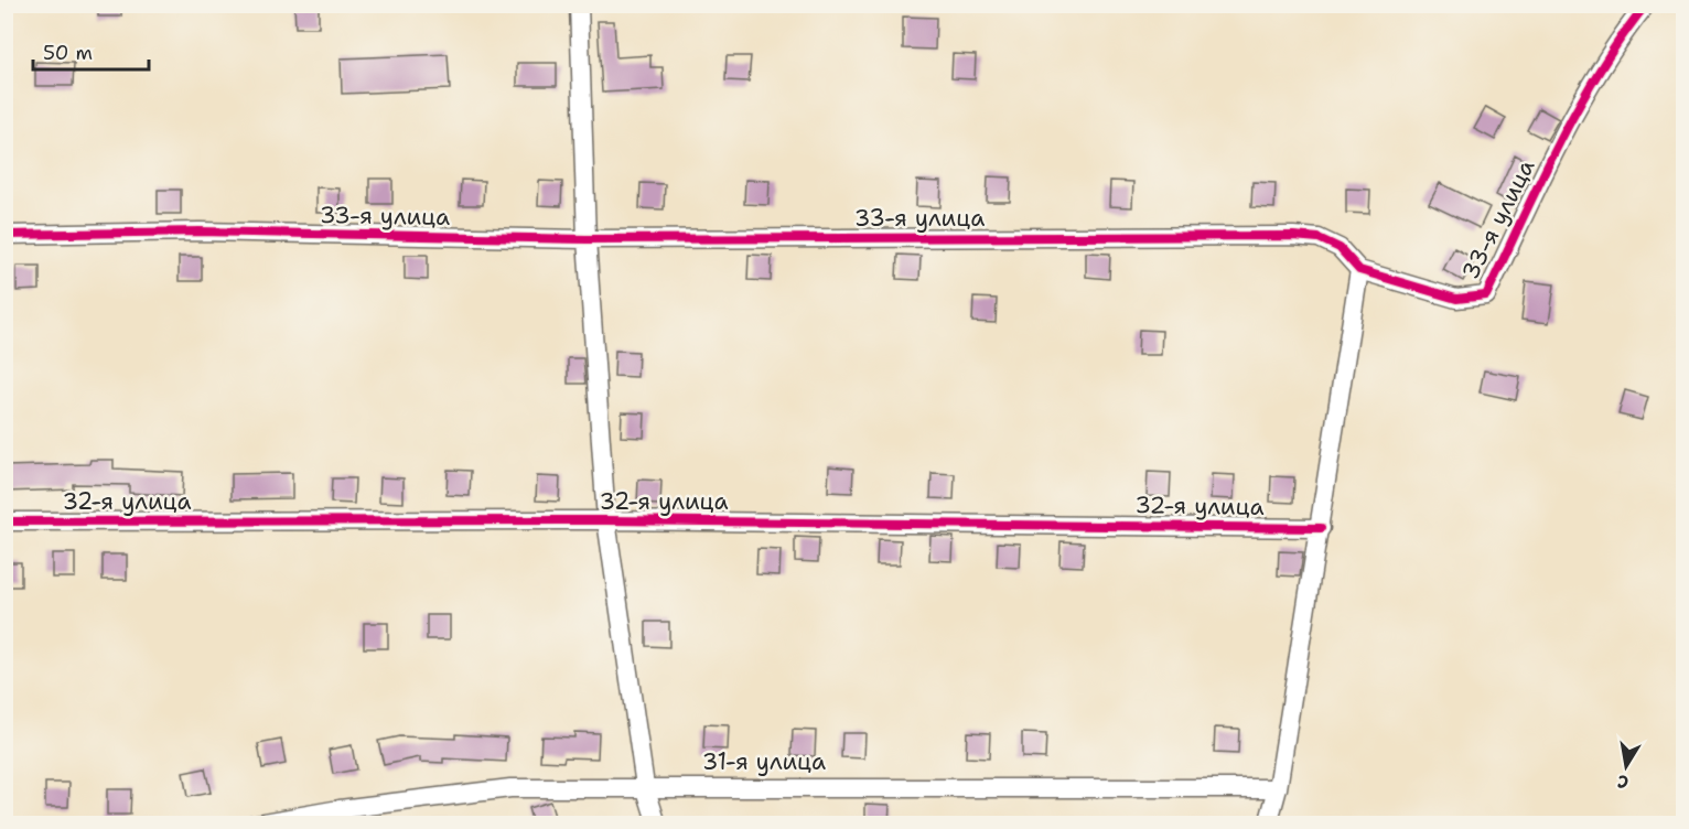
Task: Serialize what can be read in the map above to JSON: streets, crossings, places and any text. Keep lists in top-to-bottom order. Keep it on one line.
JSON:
{"streets":{"street":["33-я улица","32-я улица","31-я улица"]},"scale_bar":"50 m","north":"bottom"}
